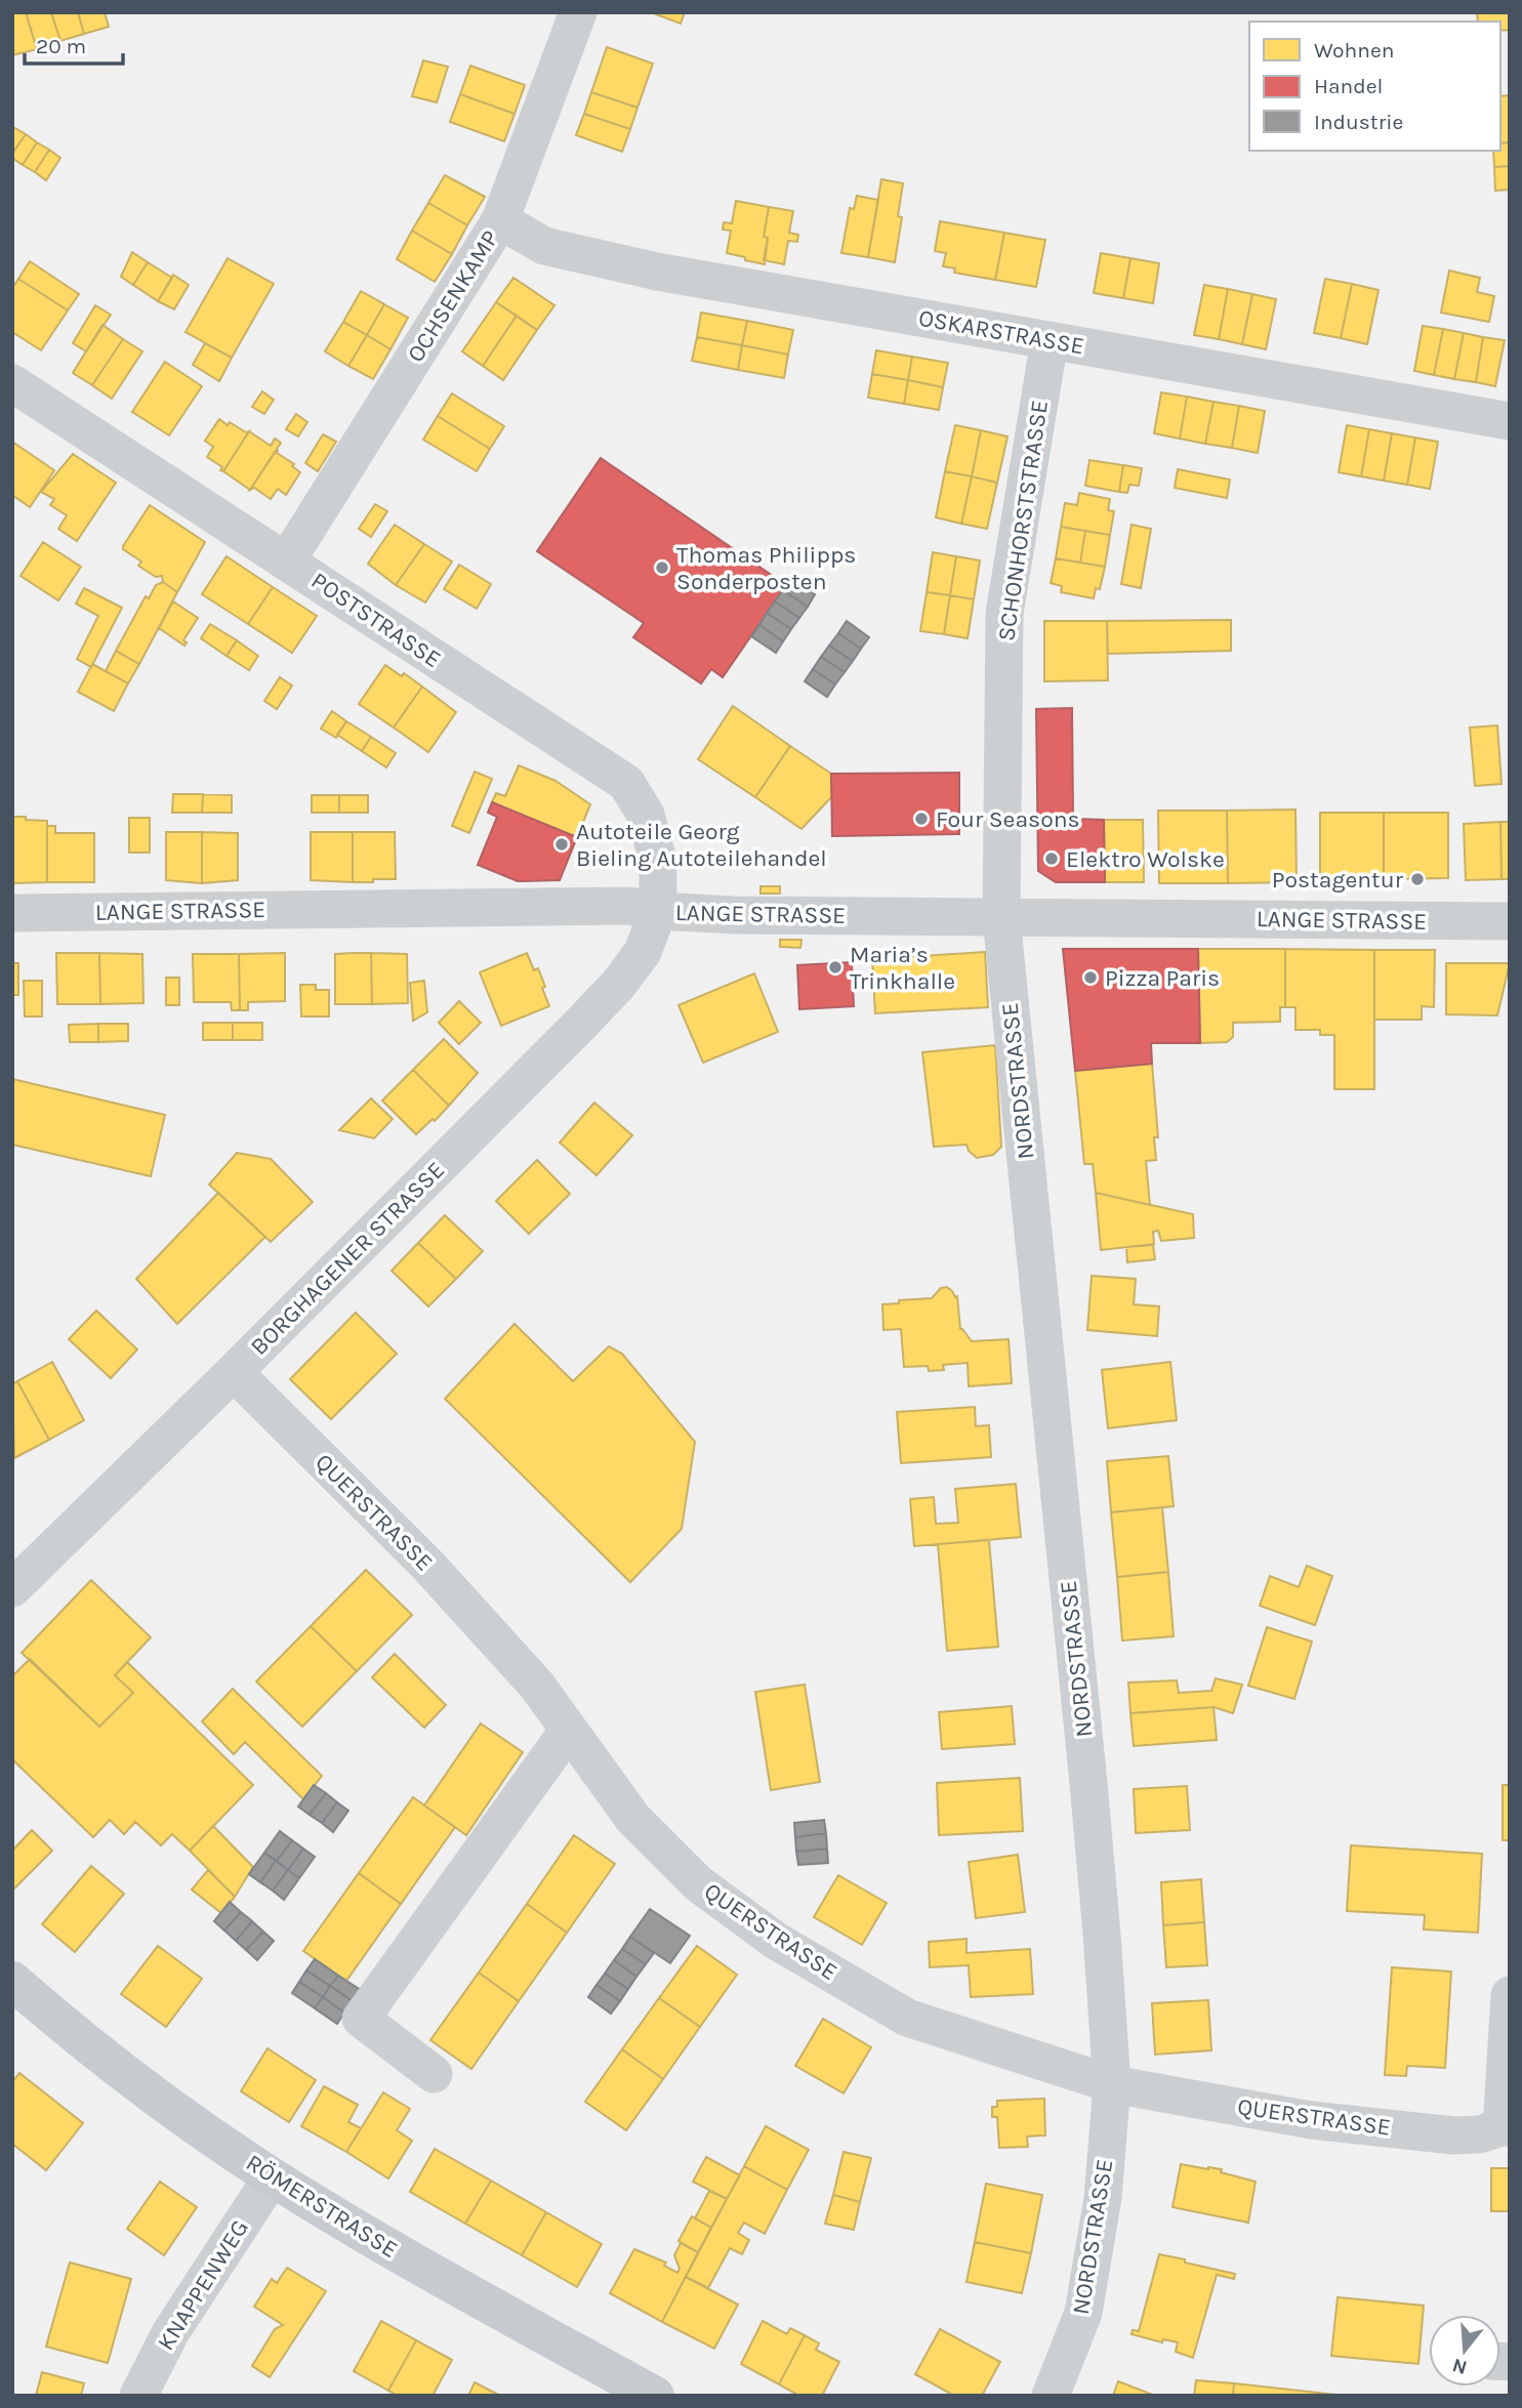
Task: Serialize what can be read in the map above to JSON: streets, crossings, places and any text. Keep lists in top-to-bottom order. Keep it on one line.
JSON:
{"streets":{"main road":["RÖMERSTRASSE"],"street":["OCHSENKAMP","OSKARSTRASSE","SCHONHORSTSTRASSE","POSTSTRASSE","LANGE STRASSE","NORDSTRASSE","BORGHAGENER STRASSE","QUERSTRASSE","KNAPPENWEG"]},"crossings":[["OCHSENKAMP","OSKARSTRASSE"],["OCHSENKAMP","POSTSTRASSE"],["OSKARSTRASSE","SCHONHORSTSTRASSE"],["SCHONHORSTSTRASSE","LANGE STRASSE"],["SCHONHORSTSTRASSE","NORDSTRASSE"],["POSTSTRASSE","LANGE STRASSE"],["POSTSTRASSE","BORGHAGENER STRASSE"],["LANGE STRASSE","NORDSTRASSE"],["LANGE STRASSE","BORGHAGENER STRASSE"],["NORDSTRASSE","QUERSTRASSE"],["BORGHAGENER STRASSE","QUERSTRASSE"],["RÖMERSTRASSE","KNAPPENWEG"]],"places":["Thomas Philipps Sonderposten","Four Seasons","Autoteile Georg Bieling Autoteilehandel","Elektro Wolske","Postagentur","Maria’s Trinkhalle","Pizza Paris"],"legend":["Wohnen","Handel","Industrie"],"scale_bar":"20 m","north":"bottom"}
